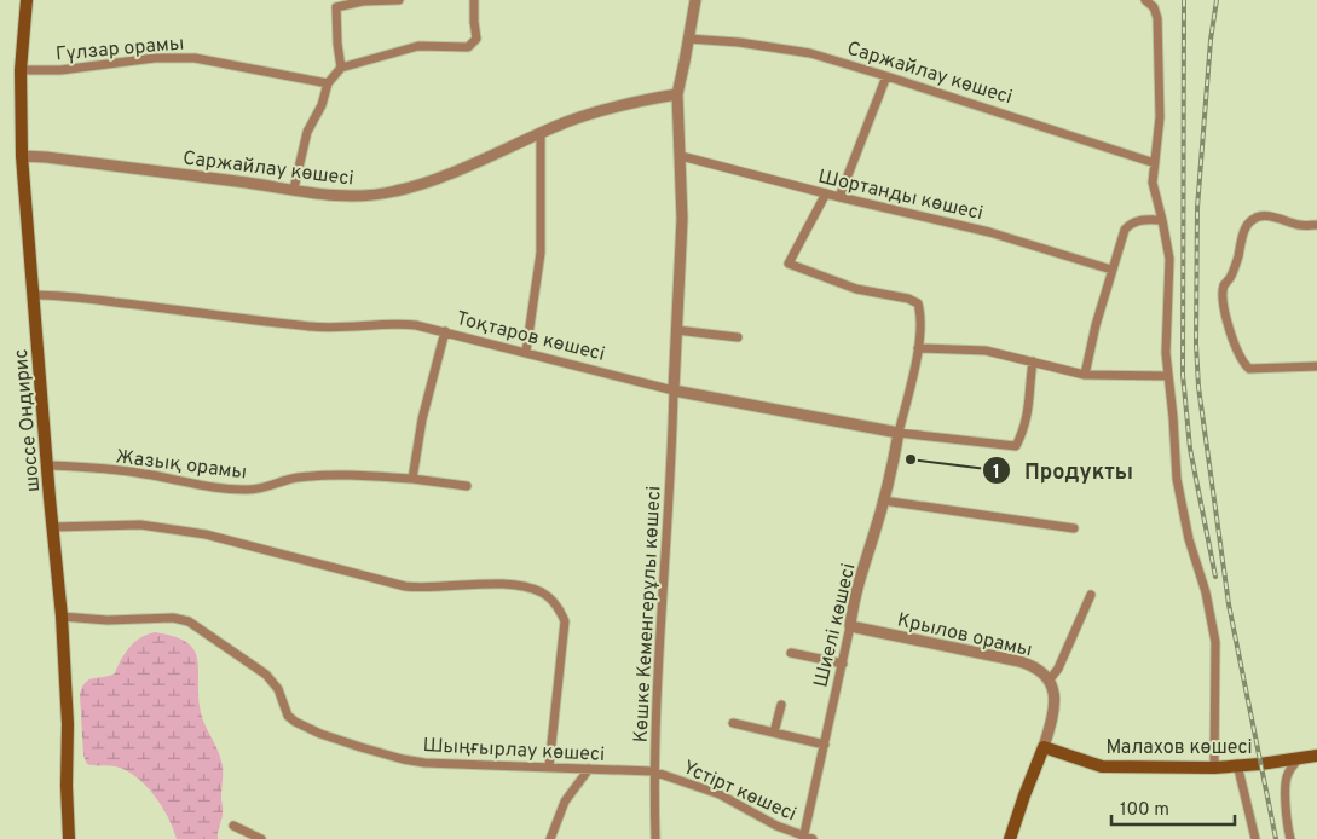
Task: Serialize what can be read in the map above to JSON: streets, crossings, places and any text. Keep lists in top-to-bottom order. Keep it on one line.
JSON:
{"streets":{"main road":["шоссе Ондирис","Малахов көшесі"],"street":["Гүлзар орамы","Саржайлау көшесі","Шортанды көшесі","Тоқтаров көшесі","Жазық орамы","Көшке Кеменгерұлы көшесі","Шиелі көшесі","Крылов орамы","Шыңғырлау көшесі","Үстірт көшесі"]},"crossings":[["Гүлзар орамы","шоссе Ондирис"],["Саржайлау көшесі","шоссе Ондирис"],["Шортанды көшесі","Шиелі көшесі"],["Тоқтаров көшесі","шоссе Ондирис"],["Тоқтаров көшесі","Көшке Кеменгерұлы көшесі"],["Тоқтаров көшесі","Шиелі көшесі"],["шоссе Ондирис","Жазық орамы"],["шоссе Ондирис","Шыңғырлау көшесі"],["Көшке Кеменгерұлы көшесі","Шыңғырлау көшесі"],["Көшке Кеменгерұлы көшесі","Үстірт көшесі"],["Шиелі көшесі","Крылов орамы"],["Шиелі көшесі","Үстірт көшесі"],["Крылов орамы","Малахов көшесі"],["Шыңғырлау көшесі","Үстірт көшесі"]],"places":["Продукты"],"scale_bar":"100 m"}
